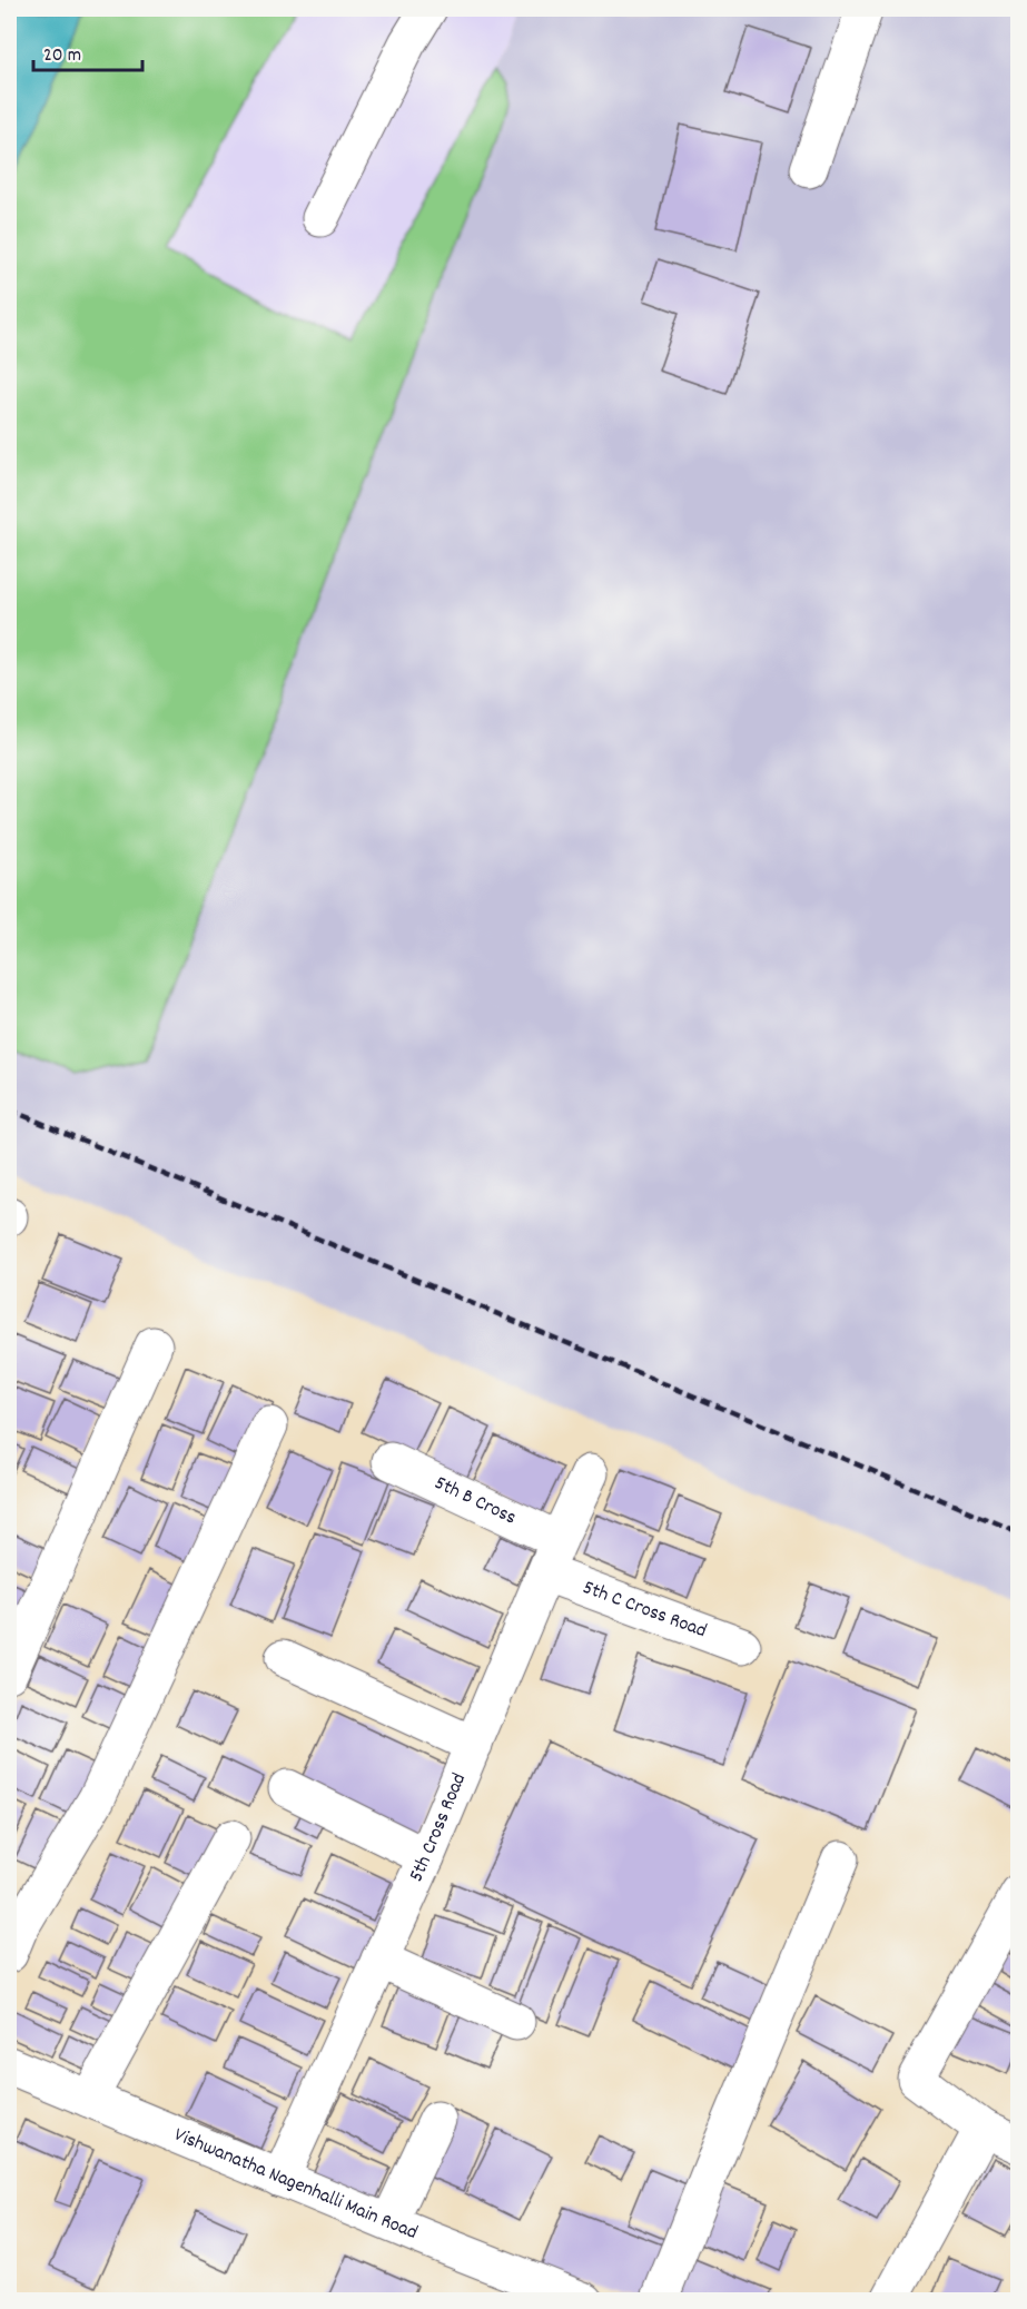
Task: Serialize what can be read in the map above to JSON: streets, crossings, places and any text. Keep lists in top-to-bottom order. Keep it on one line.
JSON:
{"streets":{"street":["5th B Cross","5th C Cross Road","5th Cross Road","Vishwanatha Nagenhalli Main Road"]},"crossings":[["5th B Cross","5th C Cross Road"],["5th B Cross","5th Cross Road"],["5th C Cross Road","5th Cross Road"],["5th Cross Road","Vishwanatha Nagenhalli Main Road"]],"scale_bar":"20 m"}
